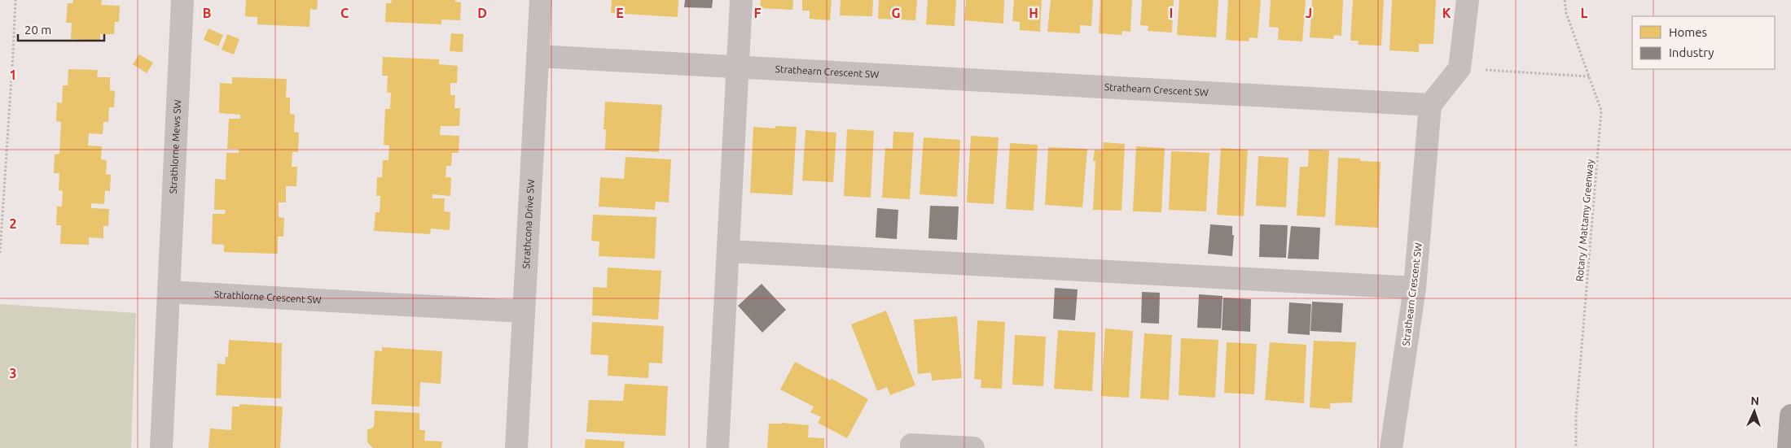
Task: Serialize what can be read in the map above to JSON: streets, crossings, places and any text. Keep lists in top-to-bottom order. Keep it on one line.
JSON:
{"streets":{"street":["Strathearn Crescent SW","Strathlorne Mews SW","Strathcona Drive SW","Strathlorne Crescent SW"],"path":["Rotary / Mattamy Greenway"]},"crossings":[["Strathearn Crescent SW","Strathcona Drive SW"],["Strathlorne Mews SW","Strathlorne Crescent SW"],["Strathcona Drive SW","Strathlorne Crescent SW"]],"legend":["Homes","Industry"],"scale_bar":"20 m","north":"top","grid":{"columns":["B","C","D","E","F","G","H","I","J","K","L"],"rows":["1","2","3"]}}
